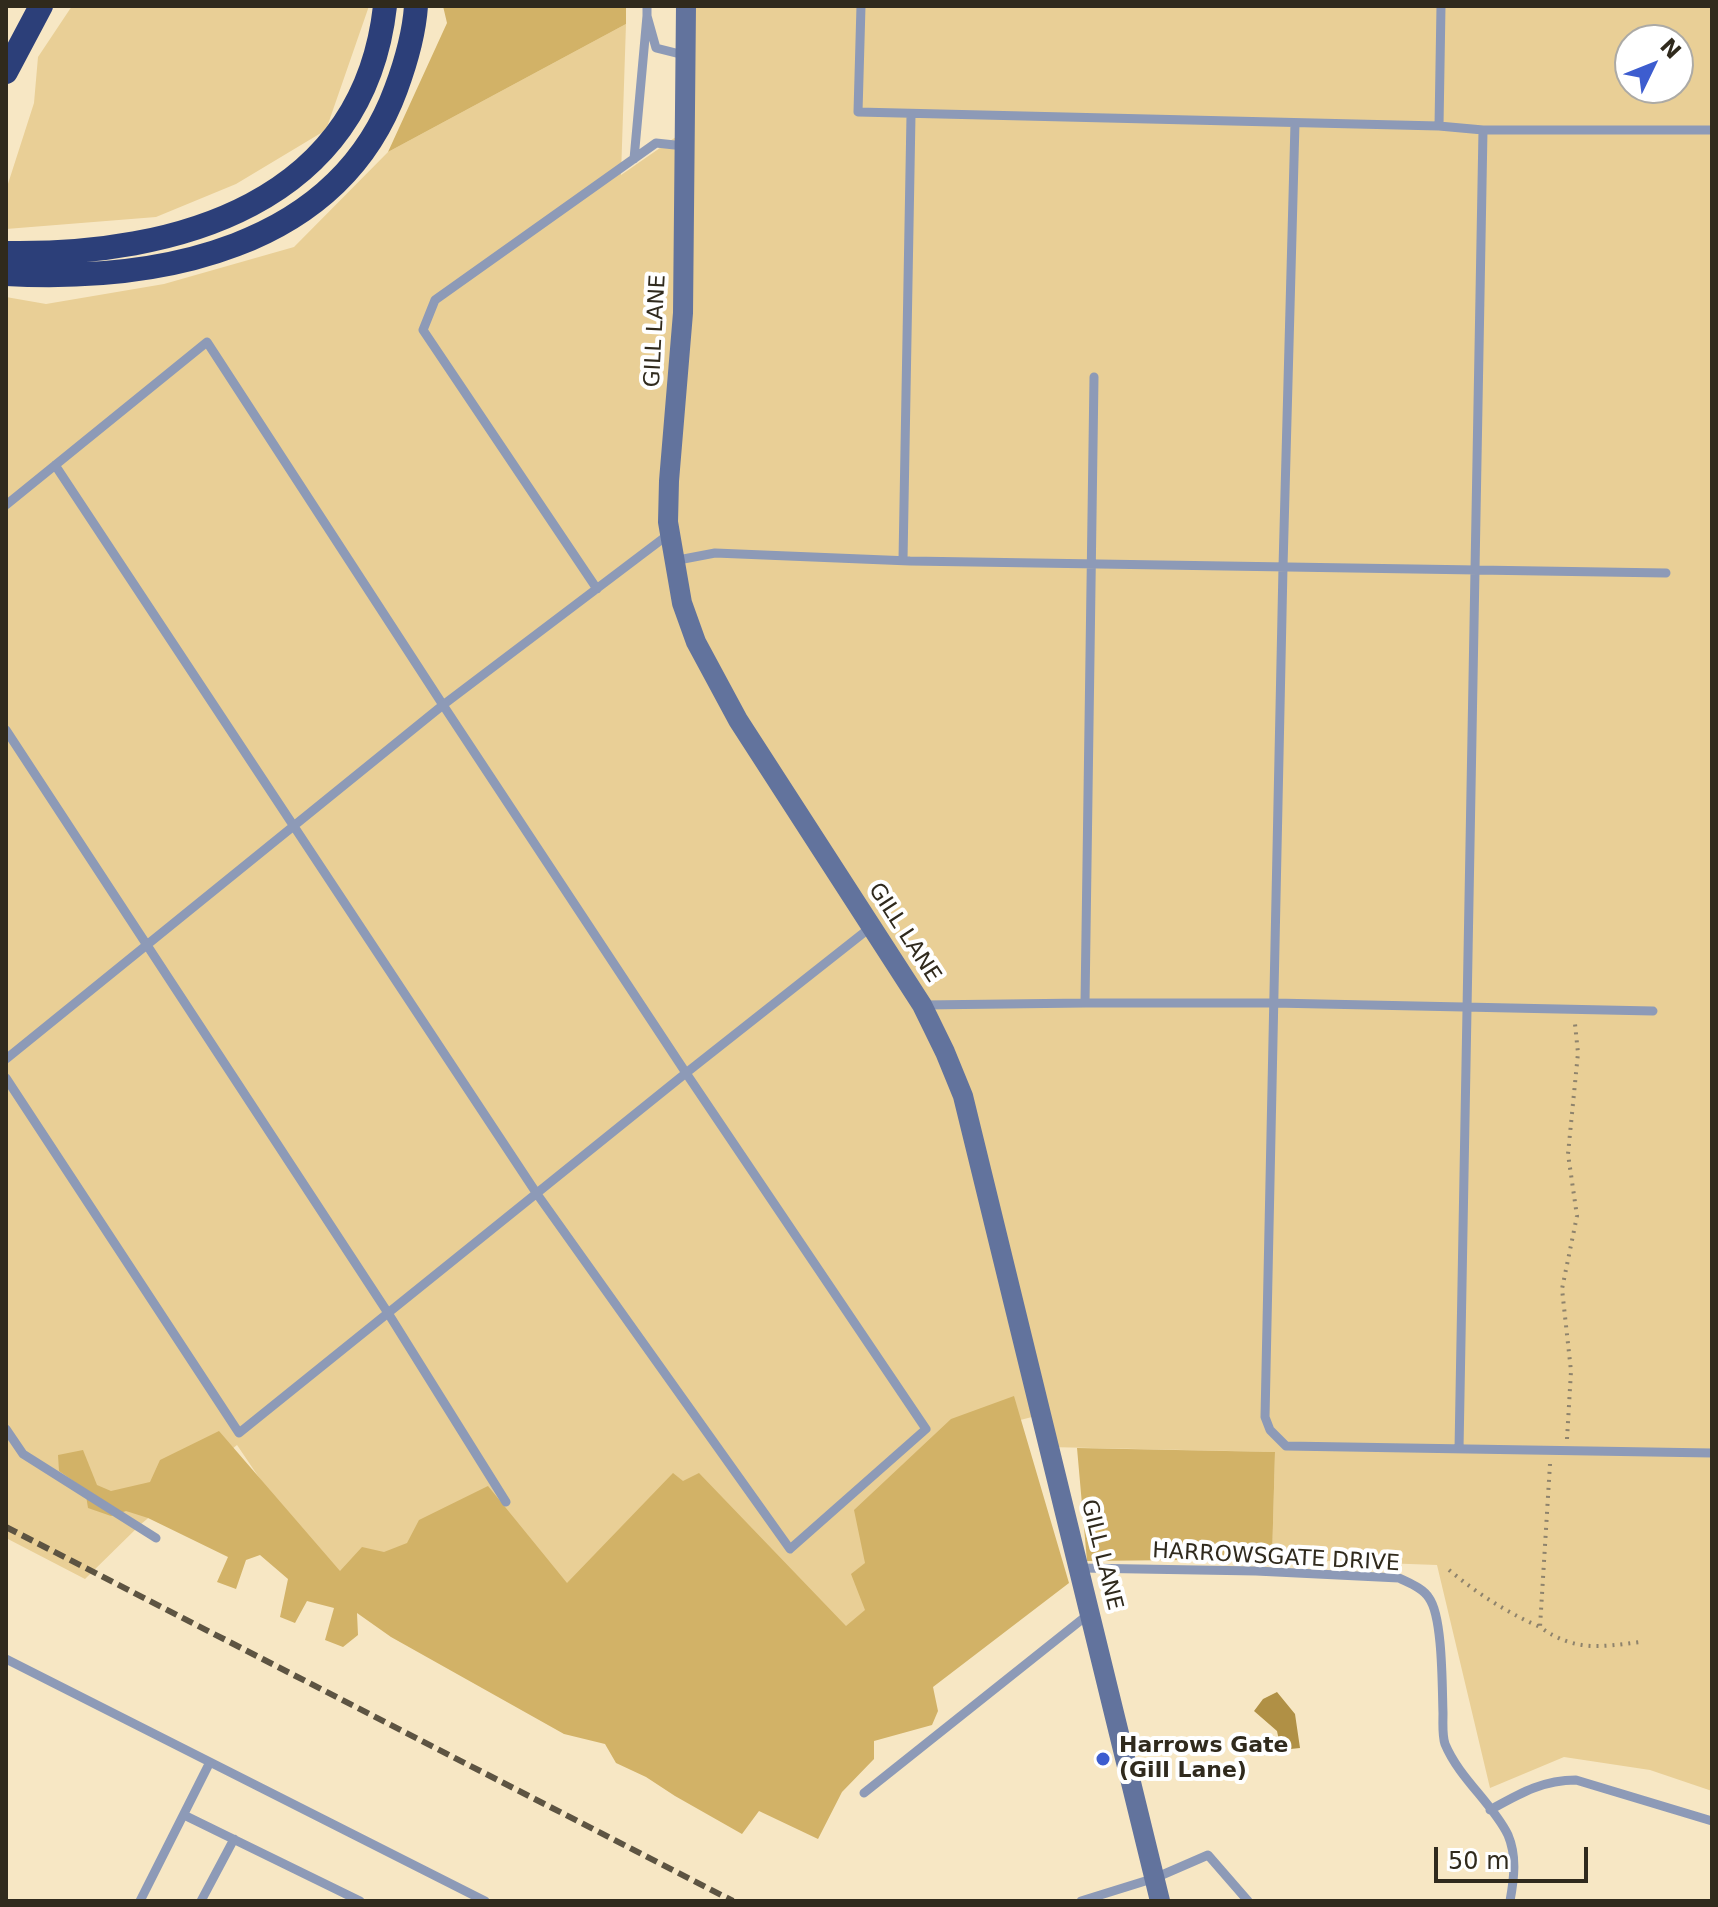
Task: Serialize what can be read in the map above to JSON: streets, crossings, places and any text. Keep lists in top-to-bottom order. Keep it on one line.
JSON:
{"streets":{"street":["GILL LANE"],"lane":["HARROWSGATE DRIVE"]},"crossings":[["GILL LANE","HARROWSGATE DRIVE"]],"places":["Harrows Gate (Gill Lane)"],"scale_bar":"50 m","north":"top right"}
